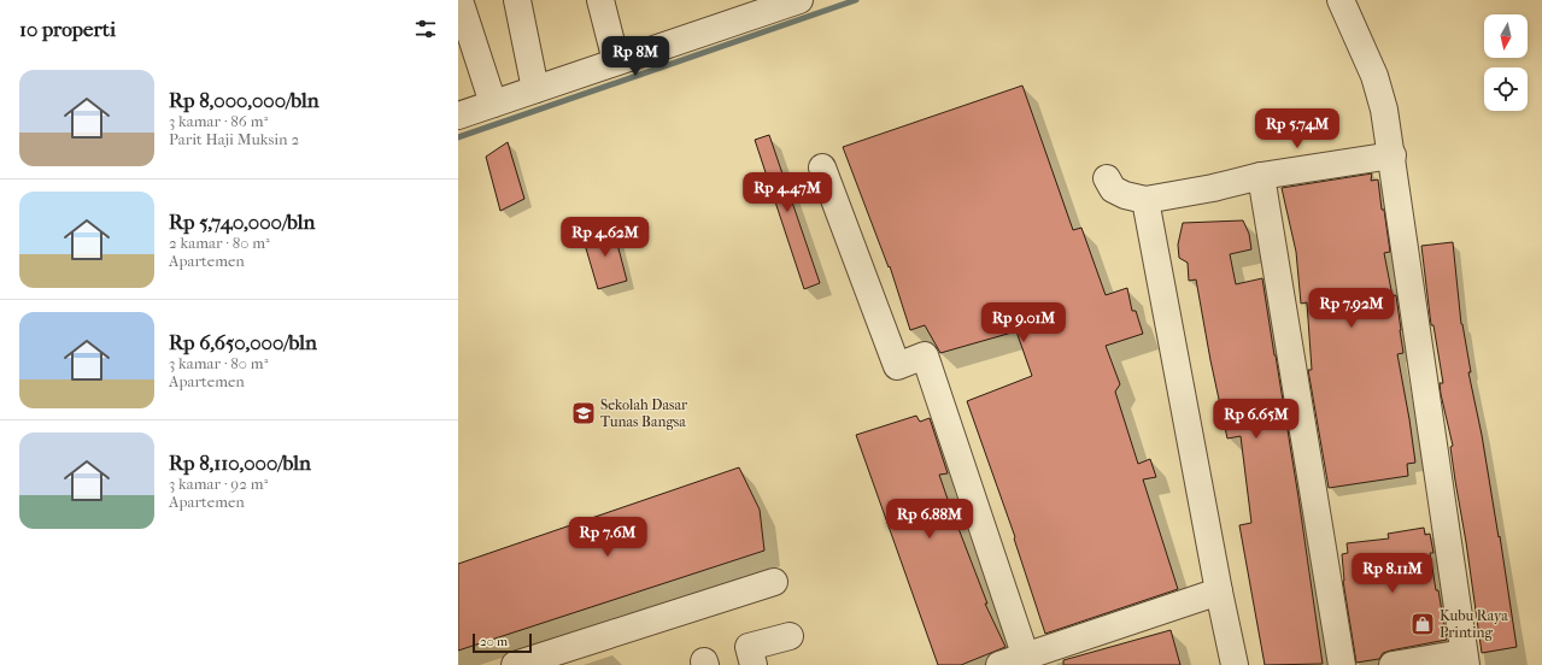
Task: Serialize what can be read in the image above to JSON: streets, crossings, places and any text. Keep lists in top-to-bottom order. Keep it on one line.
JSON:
{"places":{"school or university":["Sekolah Dasar Tunas Bangsa"],"shop":["Kubu Raya Printing"]},"scale_bar":"20 m","north":"bottom","page":{"heading":"10 properti","price":["Rp 8M","Rp 5.74M","Rp 4.47M","Rp 4.62M","Rp 7.92M","Rp 9.01M","Rp 6.65M","Rp 6.88M","Rp 7.6M","Rp 8.11M"],"list":[{"name":"Rp 8,000,000/bln","note":"3 kamar · 86 m² · Parit Haji Muksin 2"},{"name":"Rp 5,740,000/bln","note":"2 kamar · 80 m² · Apartemen"},{"name":"Rp 6,650,000/bln","note":"3 kamar · 80 m² · Apartemen"},{"name":"Rp 8,110,000/bln","note":"3 kamar · 92 m² · Apartemen"}],"scale":"20 m"}}
